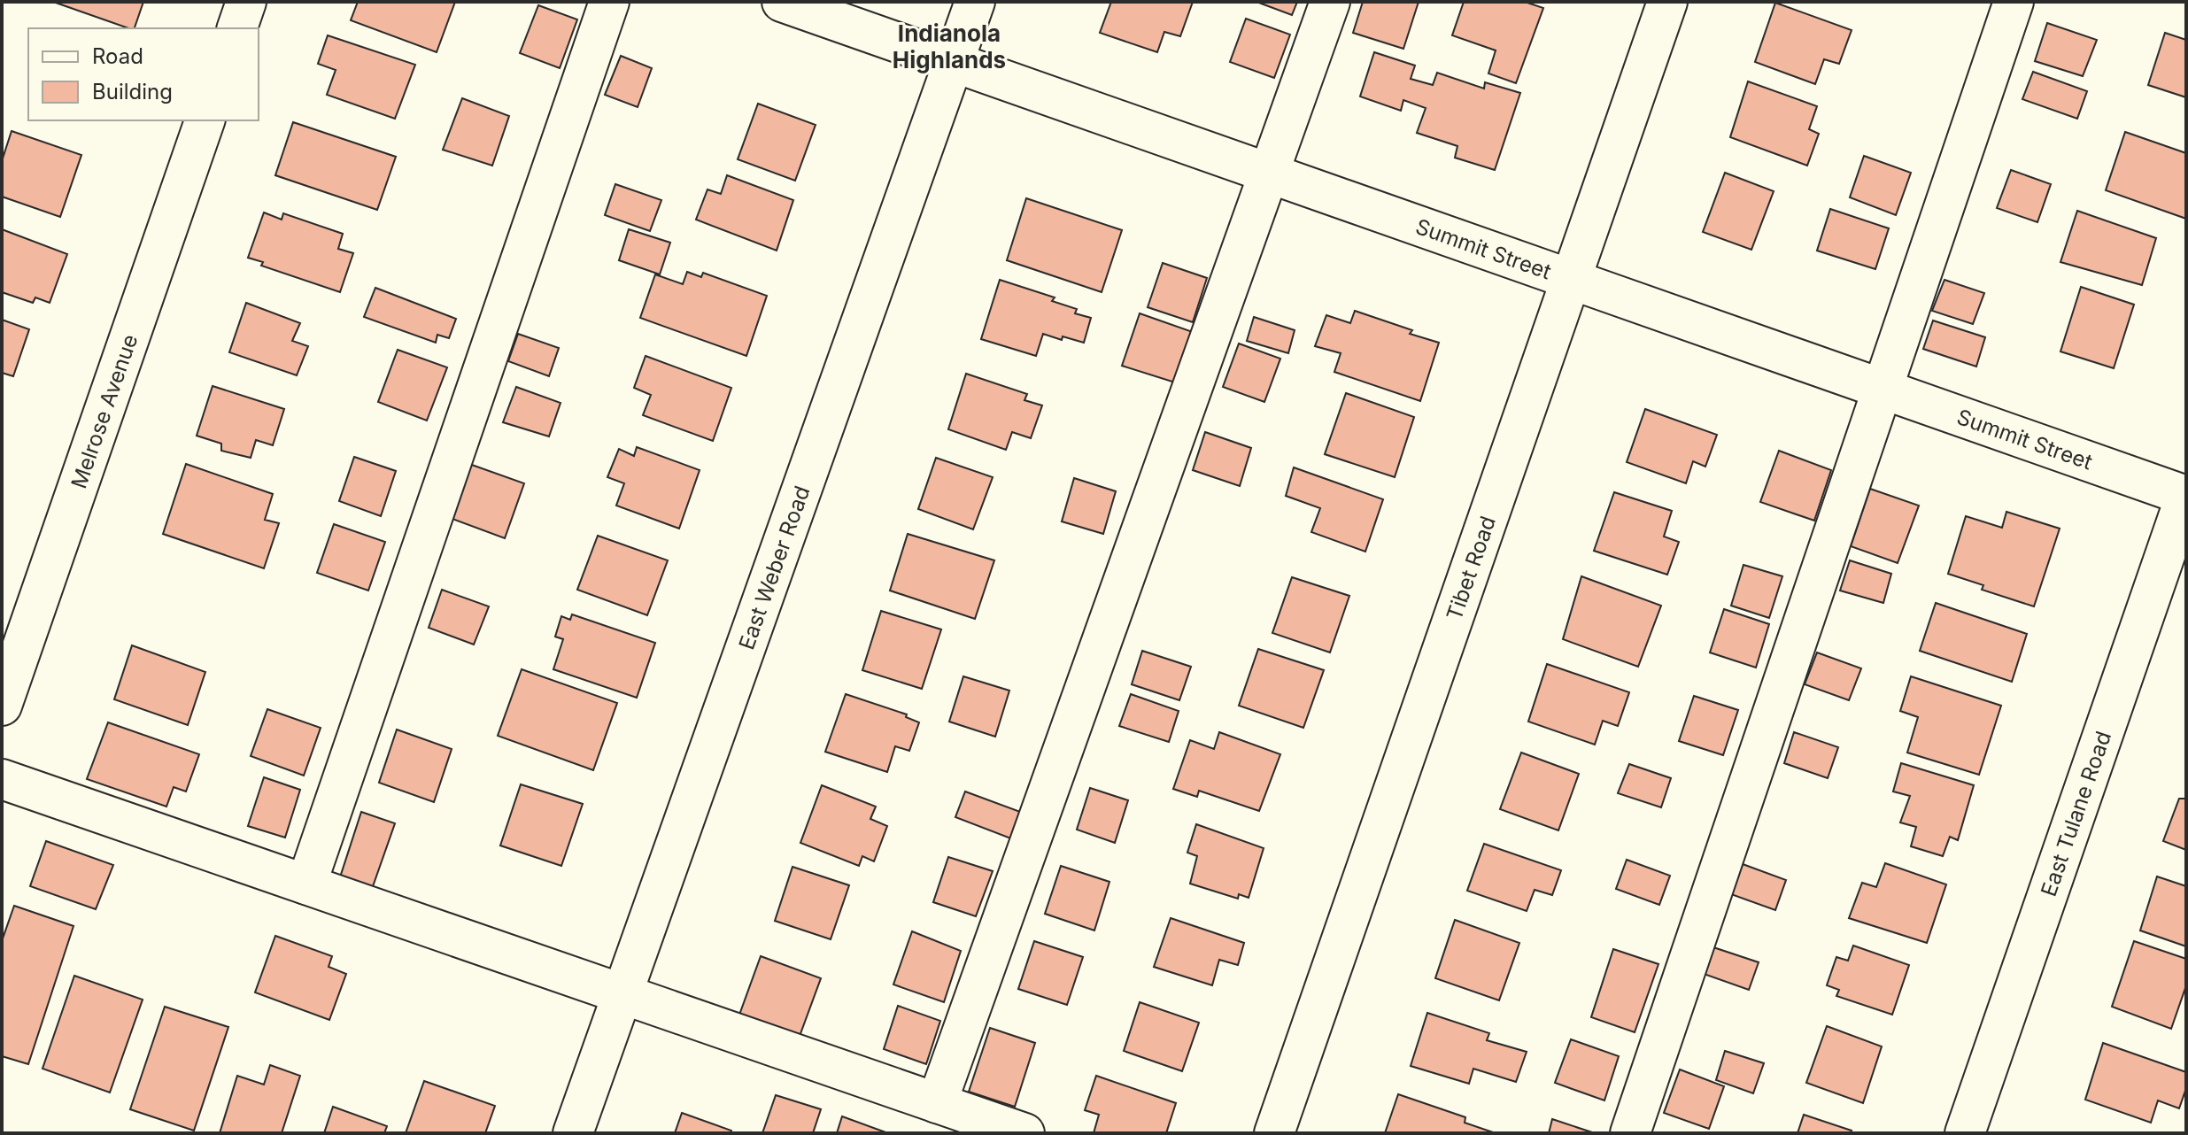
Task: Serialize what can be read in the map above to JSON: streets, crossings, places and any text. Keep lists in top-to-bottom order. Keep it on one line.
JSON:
{"streets":{"street":["Summit Street","Melrose Avenue","East Weber Road","Tibet Road","East Tulane Road"]},"crossings":[["Summit Street","East Weber Road"],["Summit Street","Tibet Road"],["Summit Street","East Tulane Road"]],"districts":["Indianola Highlands"],"legend":["Road","Building"]}
